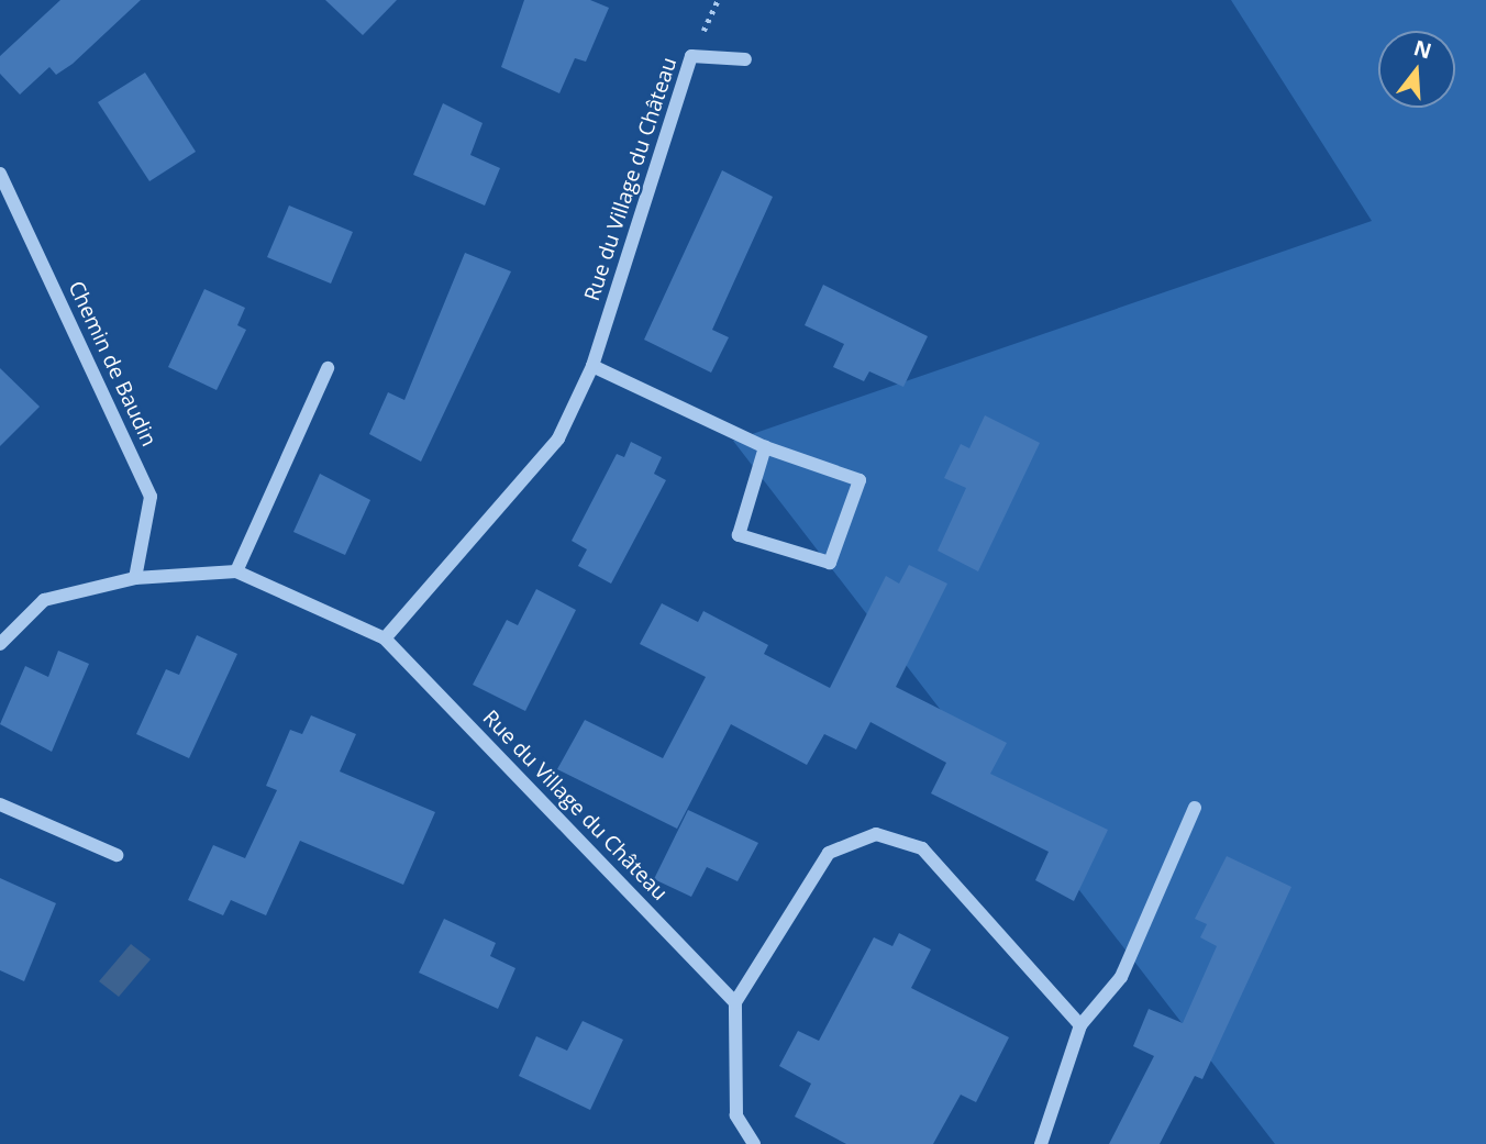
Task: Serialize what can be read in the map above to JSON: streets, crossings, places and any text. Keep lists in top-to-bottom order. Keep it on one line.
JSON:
{"streets":{"street":["Rue du Village du Château","Chemin de Baudin"]},"crossings":[["Rue du Village du Château","Chemin de Baudin"]],"north":"top"}
